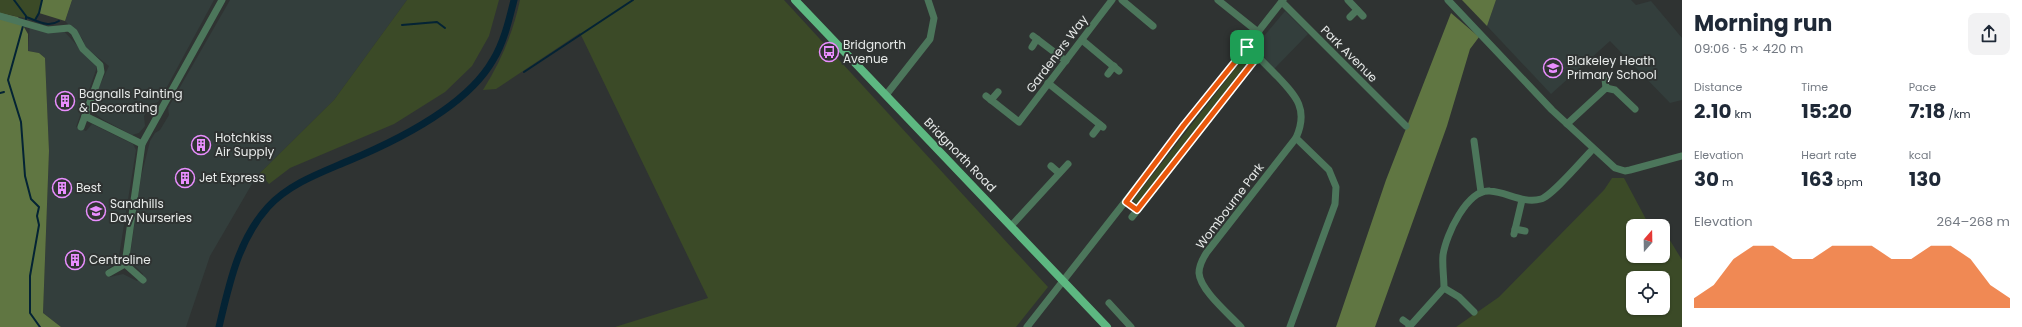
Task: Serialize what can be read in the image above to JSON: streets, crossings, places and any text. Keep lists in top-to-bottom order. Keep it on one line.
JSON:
{"streets":{"main road":["Bridgnorth Road"],"street":["Gardeners Way","Park Avenue","Wombourne Park"]},"places":{"bus stop":["Bridgnorth Avenue"],"school or university":["Blakeley Heath Primary School","Sandhills Day Nurseries"],"building":["Bagnalls Painting & Decorating","Hotchkiss Air Supply","Jet Express","Best","Centreline"]},"north":"top","page":{"heading":["Morning run","09:06 · 5 × 420 m"],"stats":[["Distance","2.10 km"],["Time","15:20"],["Pace","7:18 /km"],["Elevation","30 m"],["Heart rate","163 bpm"],["kcal","130"]],"chart":["Elevation","264–268 m"]}}
